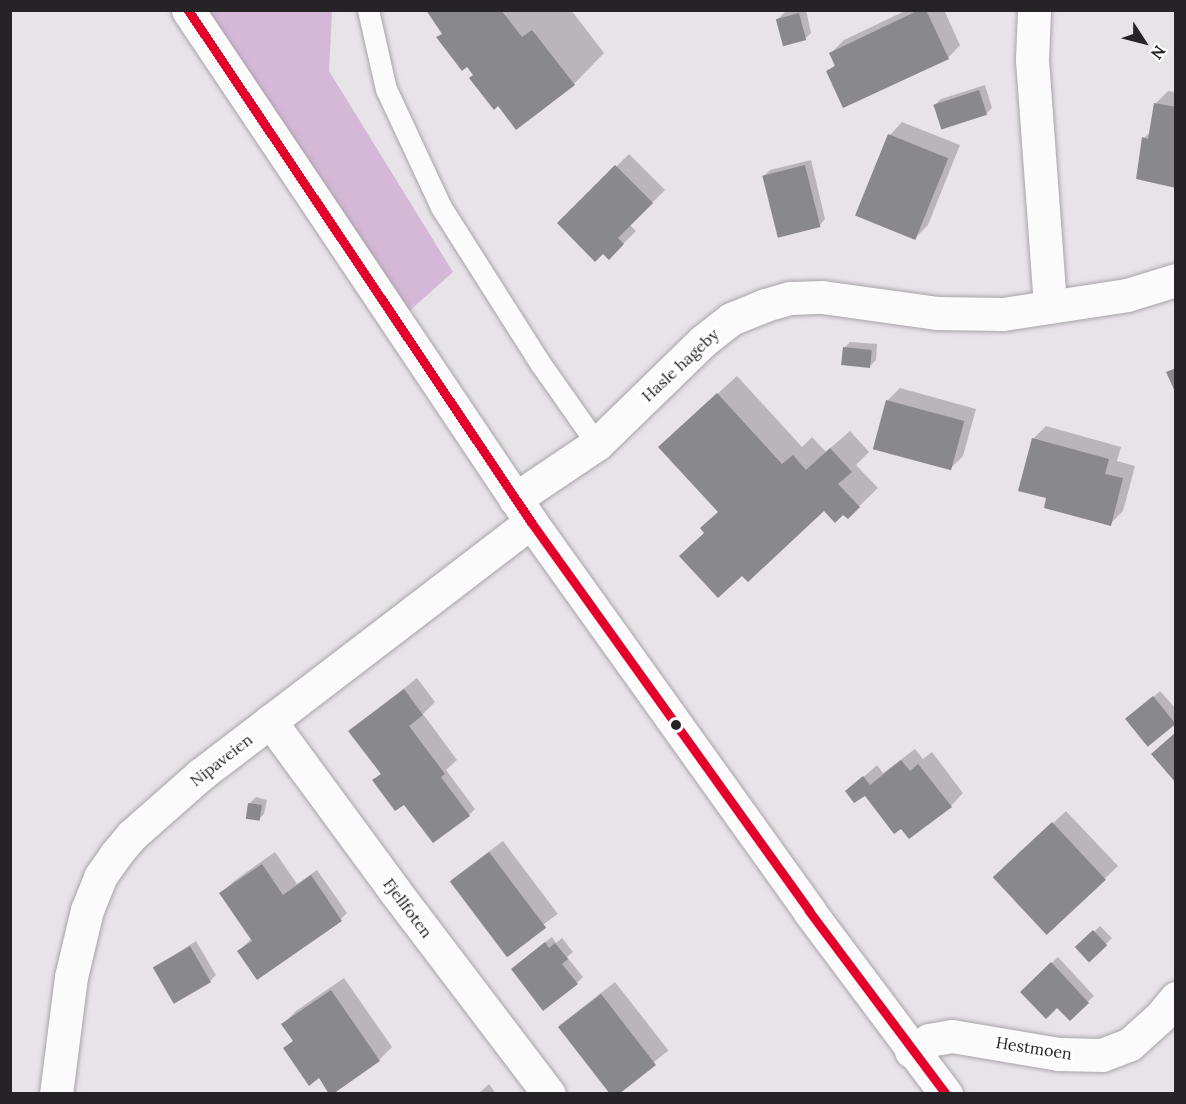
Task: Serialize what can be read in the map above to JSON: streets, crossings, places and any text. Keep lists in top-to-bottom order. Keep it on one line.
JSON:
{"streets":{"street":["Hasle hageby","Nipaveien","Fjellfoten","Hestmoen"]},"crossings":[["Hasle hageby","Nipaveien"],["Nipaveien","Fjellfoten"]],"north":"bottom right"}
